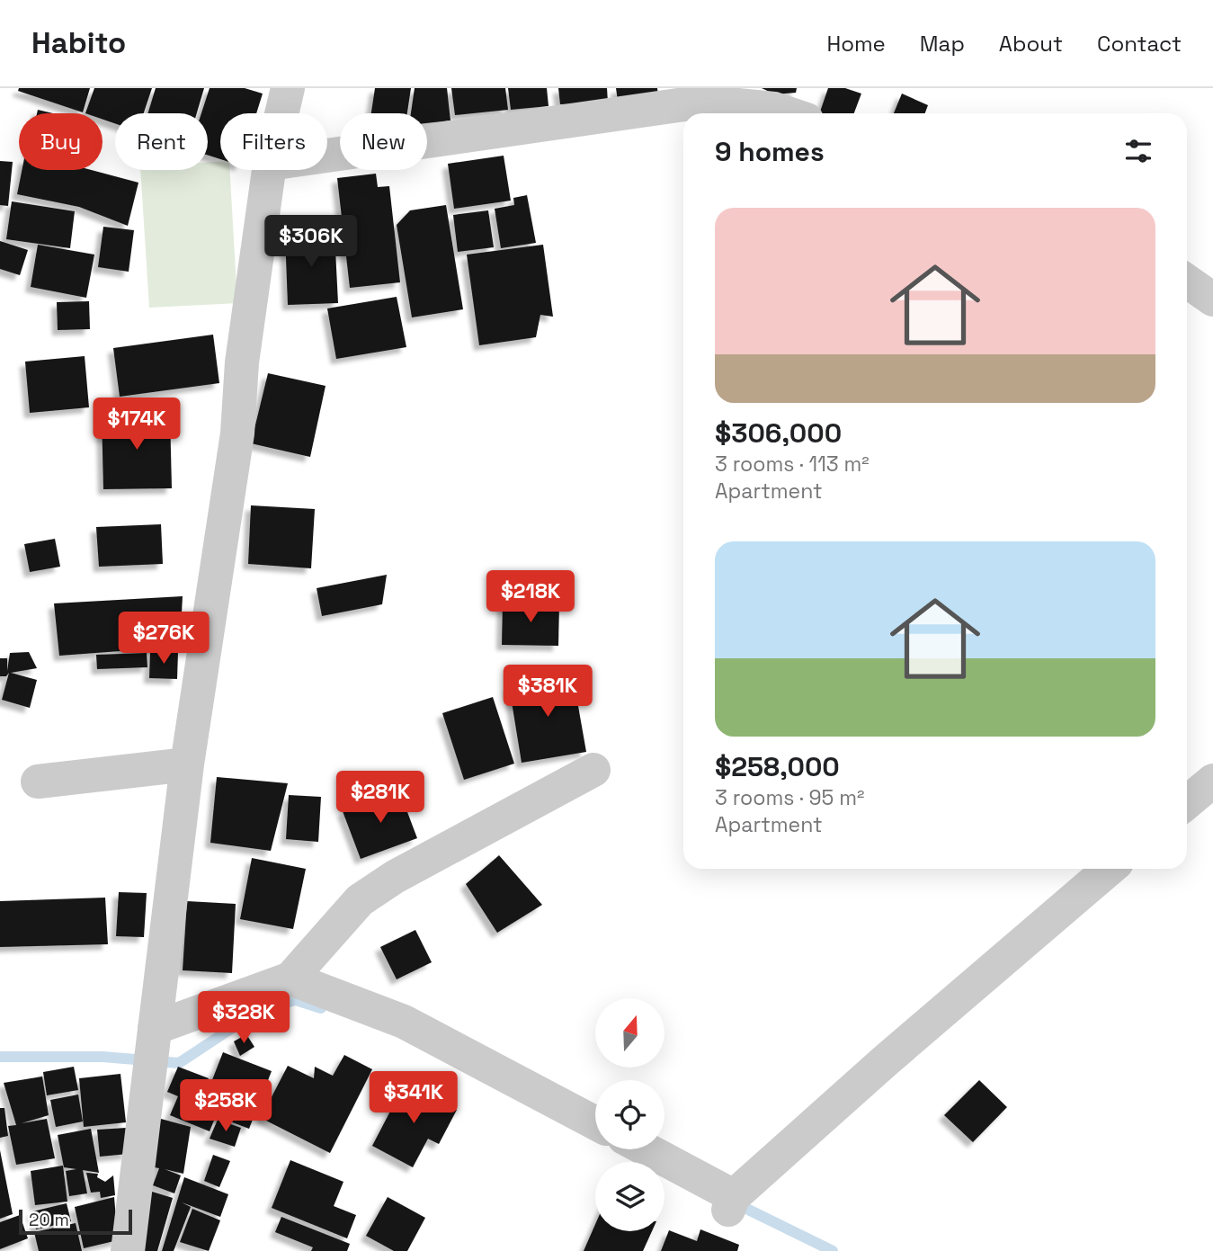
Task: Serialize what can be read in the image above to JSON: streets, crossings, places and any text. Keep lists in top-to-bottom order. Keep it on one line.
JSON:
{"scale_bar":"20 m","north":"top","page":{"header":"Habito","nav":["Home","Map","About","Contact"],"chip":["Buy","Rent","Filters","New"],"heading":"9 homes","list":[{"name":"$306,000","note":"3 rooms · 113 m² · Apartment"},{"name":"$258,000","note":"3 rooms · 95 m² · Apartment"}],"price":["$306K","$174K","$218K","$276K","$381K","$281K","$328K","$341K","$258K"],"scale":"20 m"}}
